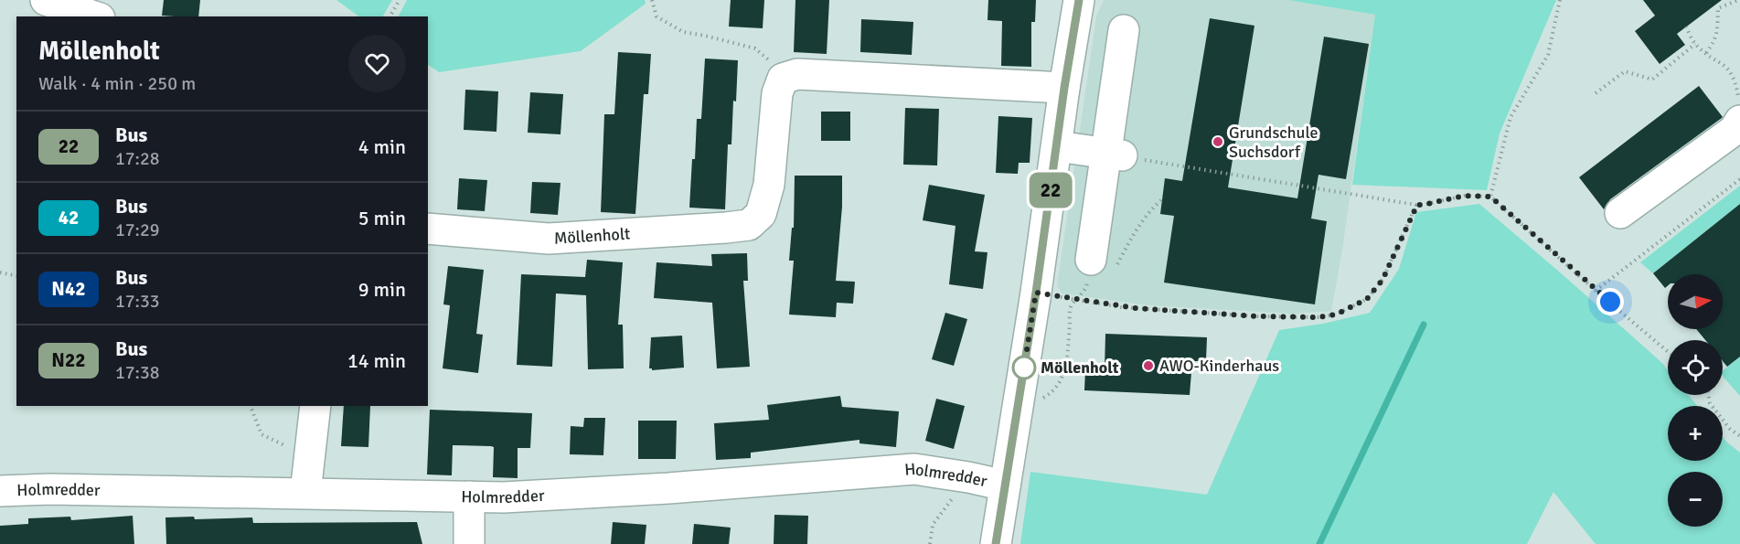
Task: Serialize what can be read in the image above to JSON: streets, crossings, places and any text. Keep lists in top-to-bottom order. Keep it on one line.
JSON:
{"streets":{"street":["Möllenholt","Holmredder"]},"places":["Grundschule Suchsdorf","AWO-Kinderhaus","Möllenholt"],"lines":["bus line 22"],"north":"right","page":{"on_map":"22","heading":["Möllenholt","Walk · 4 min · 250 m"],"list":[{"mark":"22","name":"Bus","note":"17:28","value":"4 min"},{"mark":"42","name":"Bus","note":"17:29","value":"5 min"},{"mark":"N42","name":"Bus","note":"17:33","value":"9 min"},{"mark":"N22","name":"Bus","note":"17:38","value":"14 min"}],"map_buttons":["+","−"]}}
